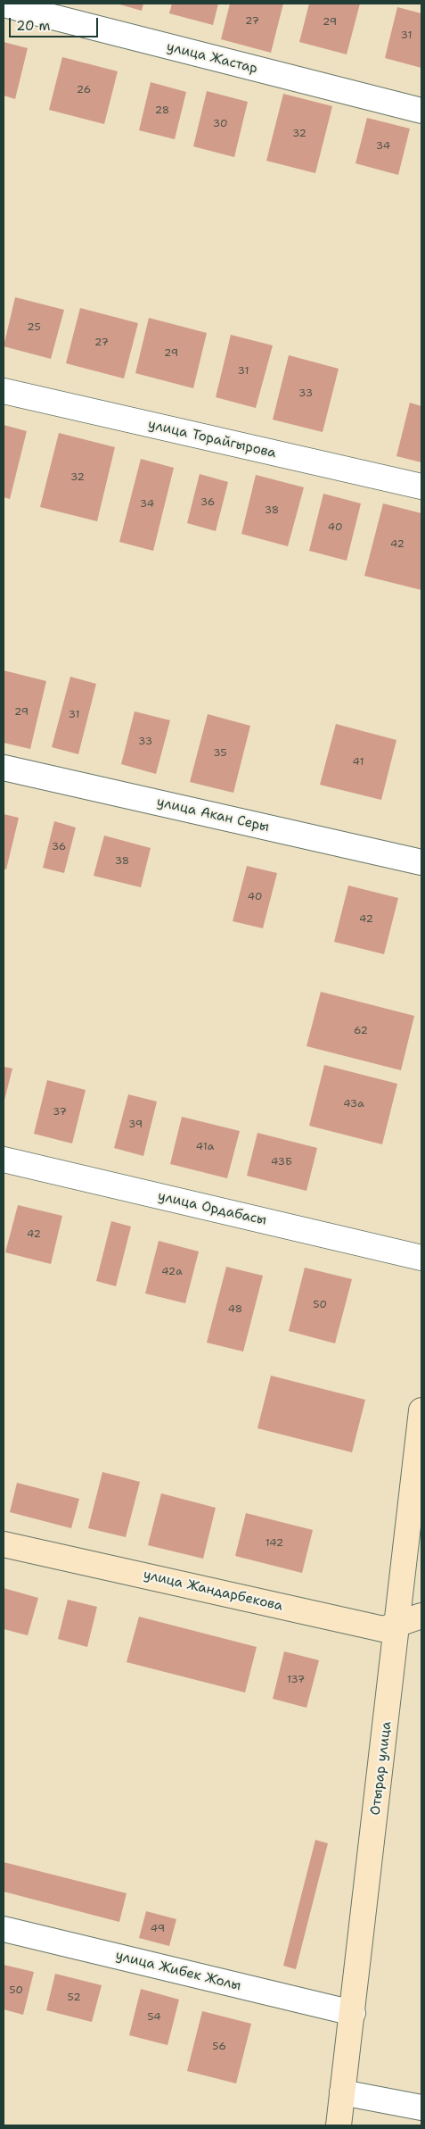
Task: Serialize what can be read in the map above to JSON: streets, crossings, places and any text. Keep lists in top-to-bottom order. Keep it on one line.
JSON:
{"streets":{"street":["улица Жастар","улица Торайгырова","улица Акан Серы","улица Ордабасы","улица Жандарбекова","Отырар улица","улица Жибек Жолы"]},"crossings":[["улица Жандарбекова","Отырар улица"],["Отырар улица","улица Жибек Жолы"]],"house_numbers":["27","29","31","26","28","30","32","34","25","27","29","31","33","32","36","34","38","40","42","29","31","33","35","41","36","38","40","42","62","43а","37","39","41а","43Б","42","42а","50","48","142","137","49","50","52","54","56"],"scale_bar":"20 m"}
